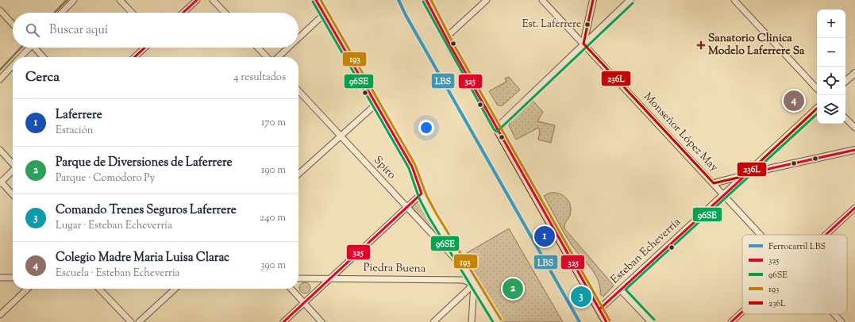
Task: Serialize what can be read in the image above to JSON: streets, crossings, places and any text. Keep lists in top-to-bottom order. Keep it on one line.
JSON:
{"streets":{"street":["Monseñor López May","Spiro","Esteban Echeverría","Piedra Buena"]},"crossings":[["Monseñor López May","Esteban Echeverría"]],"places":{"other":["Est. Laferrere"],"health":["Sanatorio Clinica Modelo Laferrere Sa"]},"lines":["rail line LBS","transit line 325","transit line 193","transit line 236L","transit line 96SE"],"legend":["Ferrocarril LBS","325","96SE","193","236L"],"page":{"map_buttons":["+","−"],"search":"Buscar aquí","heading":["Cerca","4 resultados"],"pins":["4","1","2","3"],"list":[{"mark":"1","name":"Laferrere","note":"Estación","value":"170 m"},{"mark":"2","name":"Parque de Diversiones de Laferrere","note":"Parque · Comodoro Py","value":"190 m"},{"mark":"3","name":"Comando Trenes Seguros Laferrere","note":"Lugar · Esteban Echeverría","value":"240 m"},{"mark":"4","name":"Colegio Madre Maria Luisa Clarac","note":"Escuela · Esteban Echeverría","value":"390 m"}]}}
